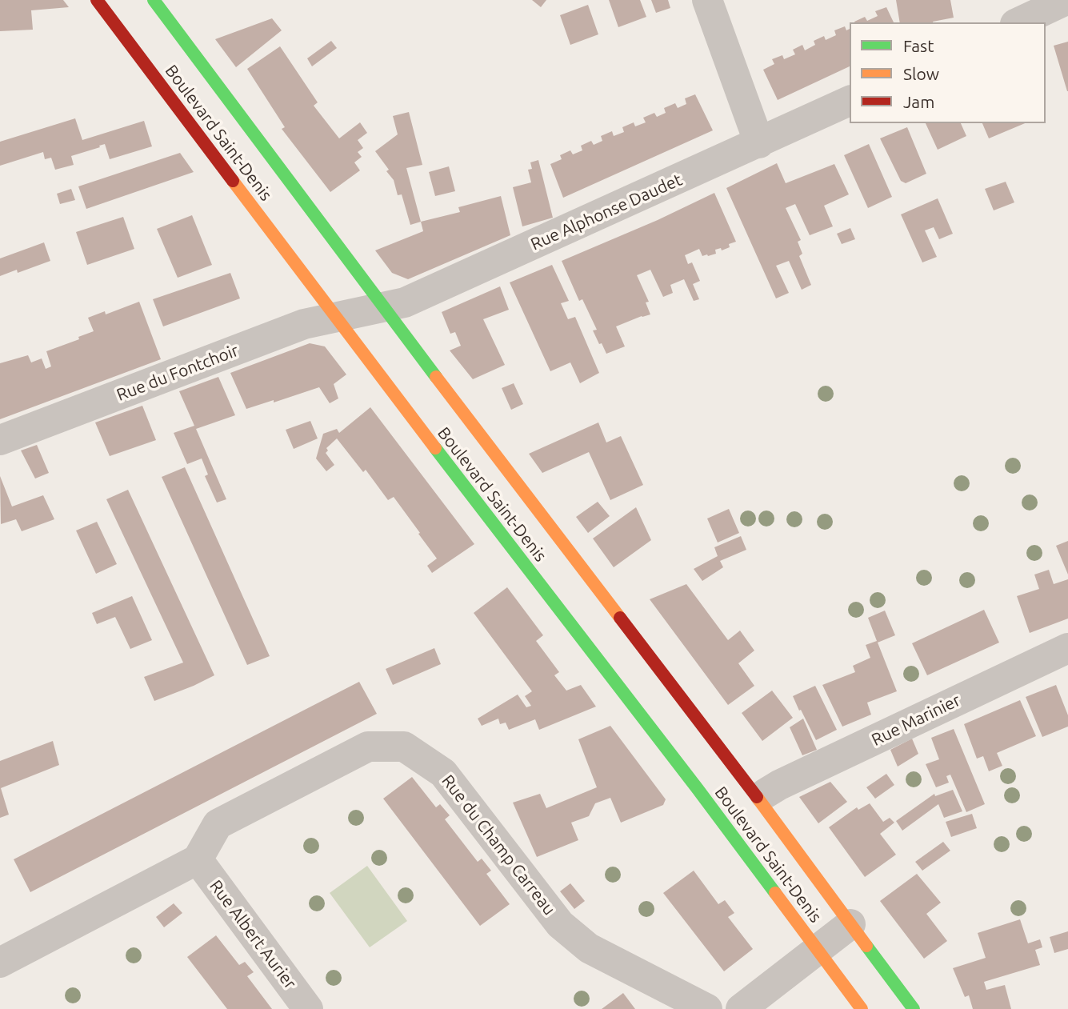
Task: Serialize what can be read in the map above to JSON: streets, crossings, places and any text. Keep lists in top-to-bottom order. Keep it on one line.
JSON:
{"streets":{"main road":["Boulevard Saint-Denis"],"street":["Rue Alphonse Daudet","Rue du Fontchoir","Rue Marinier","Rue du Champ Carreau","Rue Albert Aurier"]},"crossings":[["Boulevard Saint-Denis","Rue Alphonse Daudet"],["Boulevard Saint-Denis","Rue du Fontchoir"],["Rue Alphonse Daudet","Rue du Fontchoir"],["Rue du Champ Carreau","Rue Albert Aurier"]],"legend":["Fast","Slow","Jam"]}
